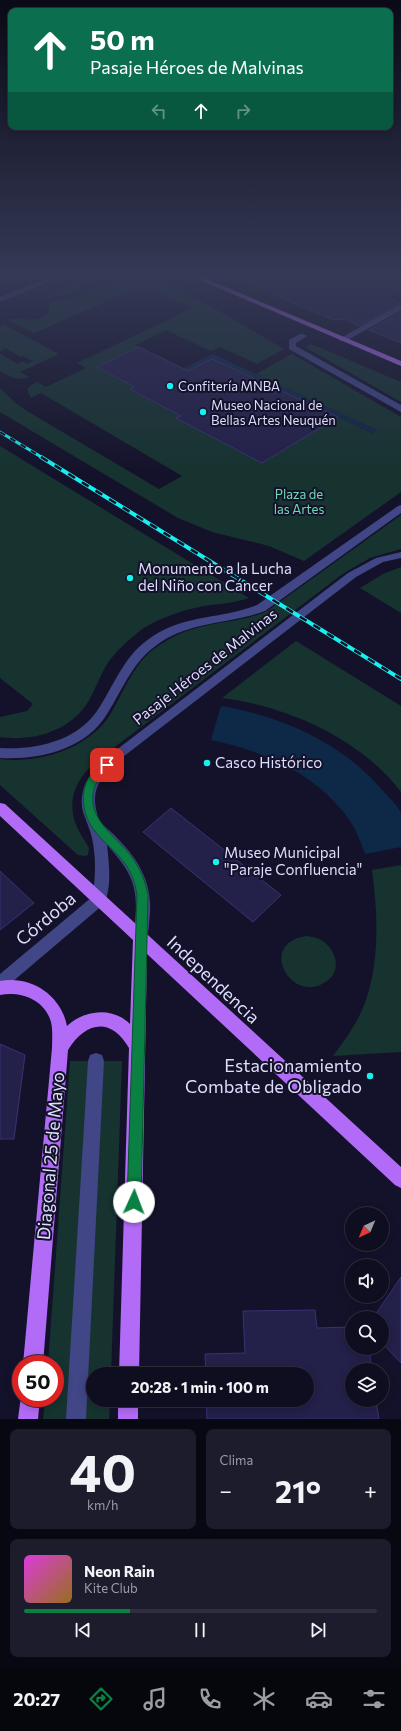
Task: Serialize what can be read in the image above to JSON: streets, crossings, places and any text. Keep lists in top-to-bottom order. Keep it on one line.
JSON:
{"streets":{"main road":["Independencia","Diagonal 25 de Mayo"],"street":["Pasaje Héroes de Malvinas","Córdoba"]},"crossings":[["Pasaje Héroes de Malvinas","Córdoba"],["Pasaje Héroes de Malvinas","Independencia"],["Córdoba","Independencia"]],"parks":["Plaza de las Artes"],"places":["Confitería MNBA","Museo Nacional de Bellas Artes Neuquén","Monumento a la Lucha del Niño con Cáncer","Casco Histórico","Museo Municipal \"Paraje Confluencia\"","Estacionamiento Combate de Obligado"],"north":"bottom left","page":{"turn":["50 m","Pasaje Héroes de Malvinas"],"limit":"50","trip":"20:28 · 1 min · 100 m","tile":[["40","km/h"],"Clima"],"heat":["−","21°","+"],"song":["Neon Rain","Kite Club"],"tabs":"20:27"}}
